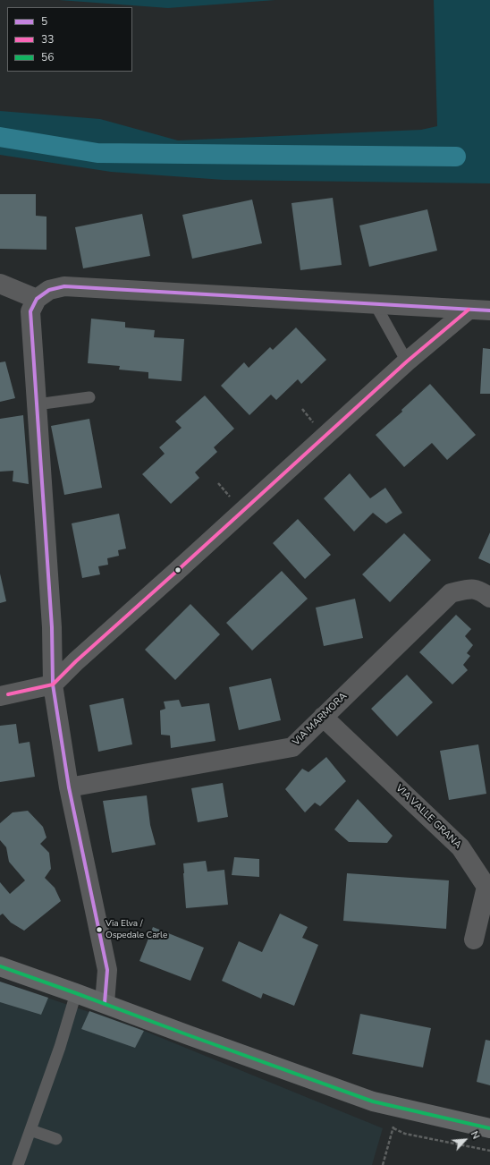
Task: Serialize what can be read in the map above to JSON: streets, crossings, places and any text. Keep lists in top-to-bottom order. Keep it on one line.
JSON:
{"streets":{"street":["VIA MARMORA","VIA VALLE GRANA"]},"crossings":[["VIA MARMORA","VIA VALLE GRANA"]],"places":["Via Elva / Ospedale Carle"],"lines":["transit line 5","transit line 33","transit line 56"],"legend":["5","33","56"],"north":"top right"}
